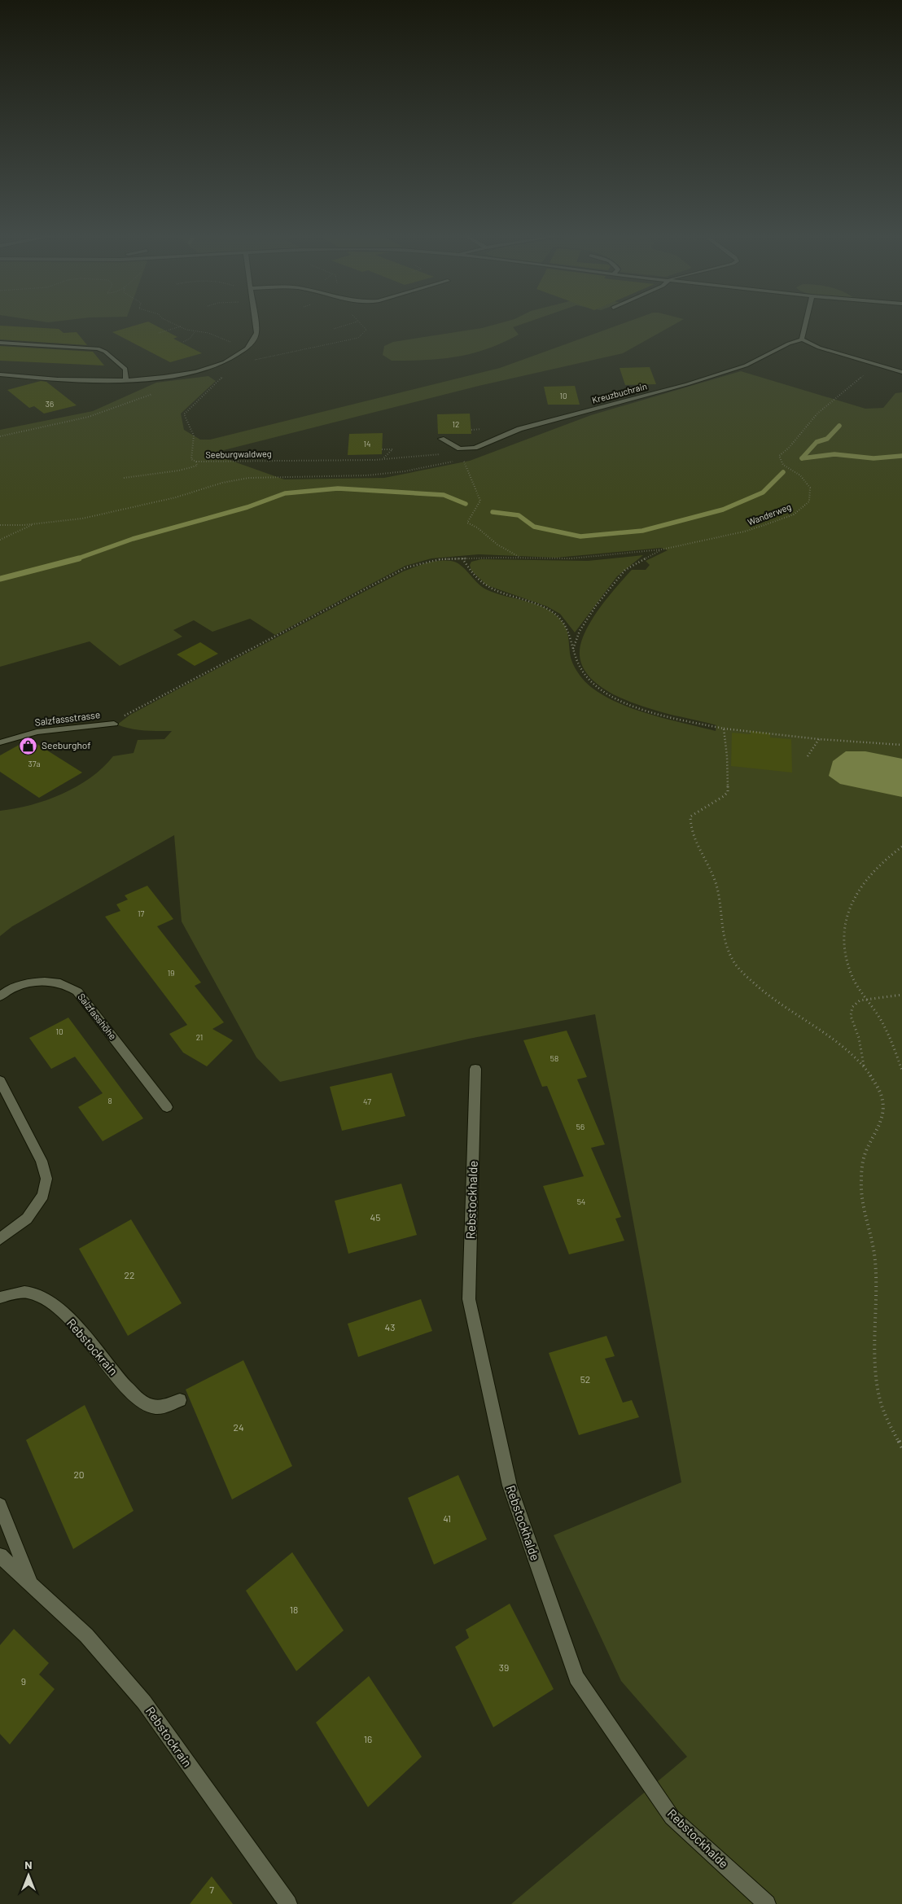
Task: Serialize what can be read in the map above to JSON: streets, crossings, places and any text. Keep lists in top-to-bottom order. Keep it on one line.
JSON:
{"streets":{"street":["Kreuzbuchrain","Salzfassstrasse","Salzfasshöhe","Rebstockhalde","Rebstockrain"],"path":["Seeburgwaldweg","Wanderweg"]},"crossings":[["Kreuzbuchrain","Seeburgwaldweg"],["Wanderweg","Salzfassstrasse"]],"places":{"shop":["Seeburghof"]},"house_numbers":["10","36","12","14","37a","17","19","10","21","58","8","47","56","54","45","22","43","52","24","20","41","18","39","9","16","7"],"north":"top"}
